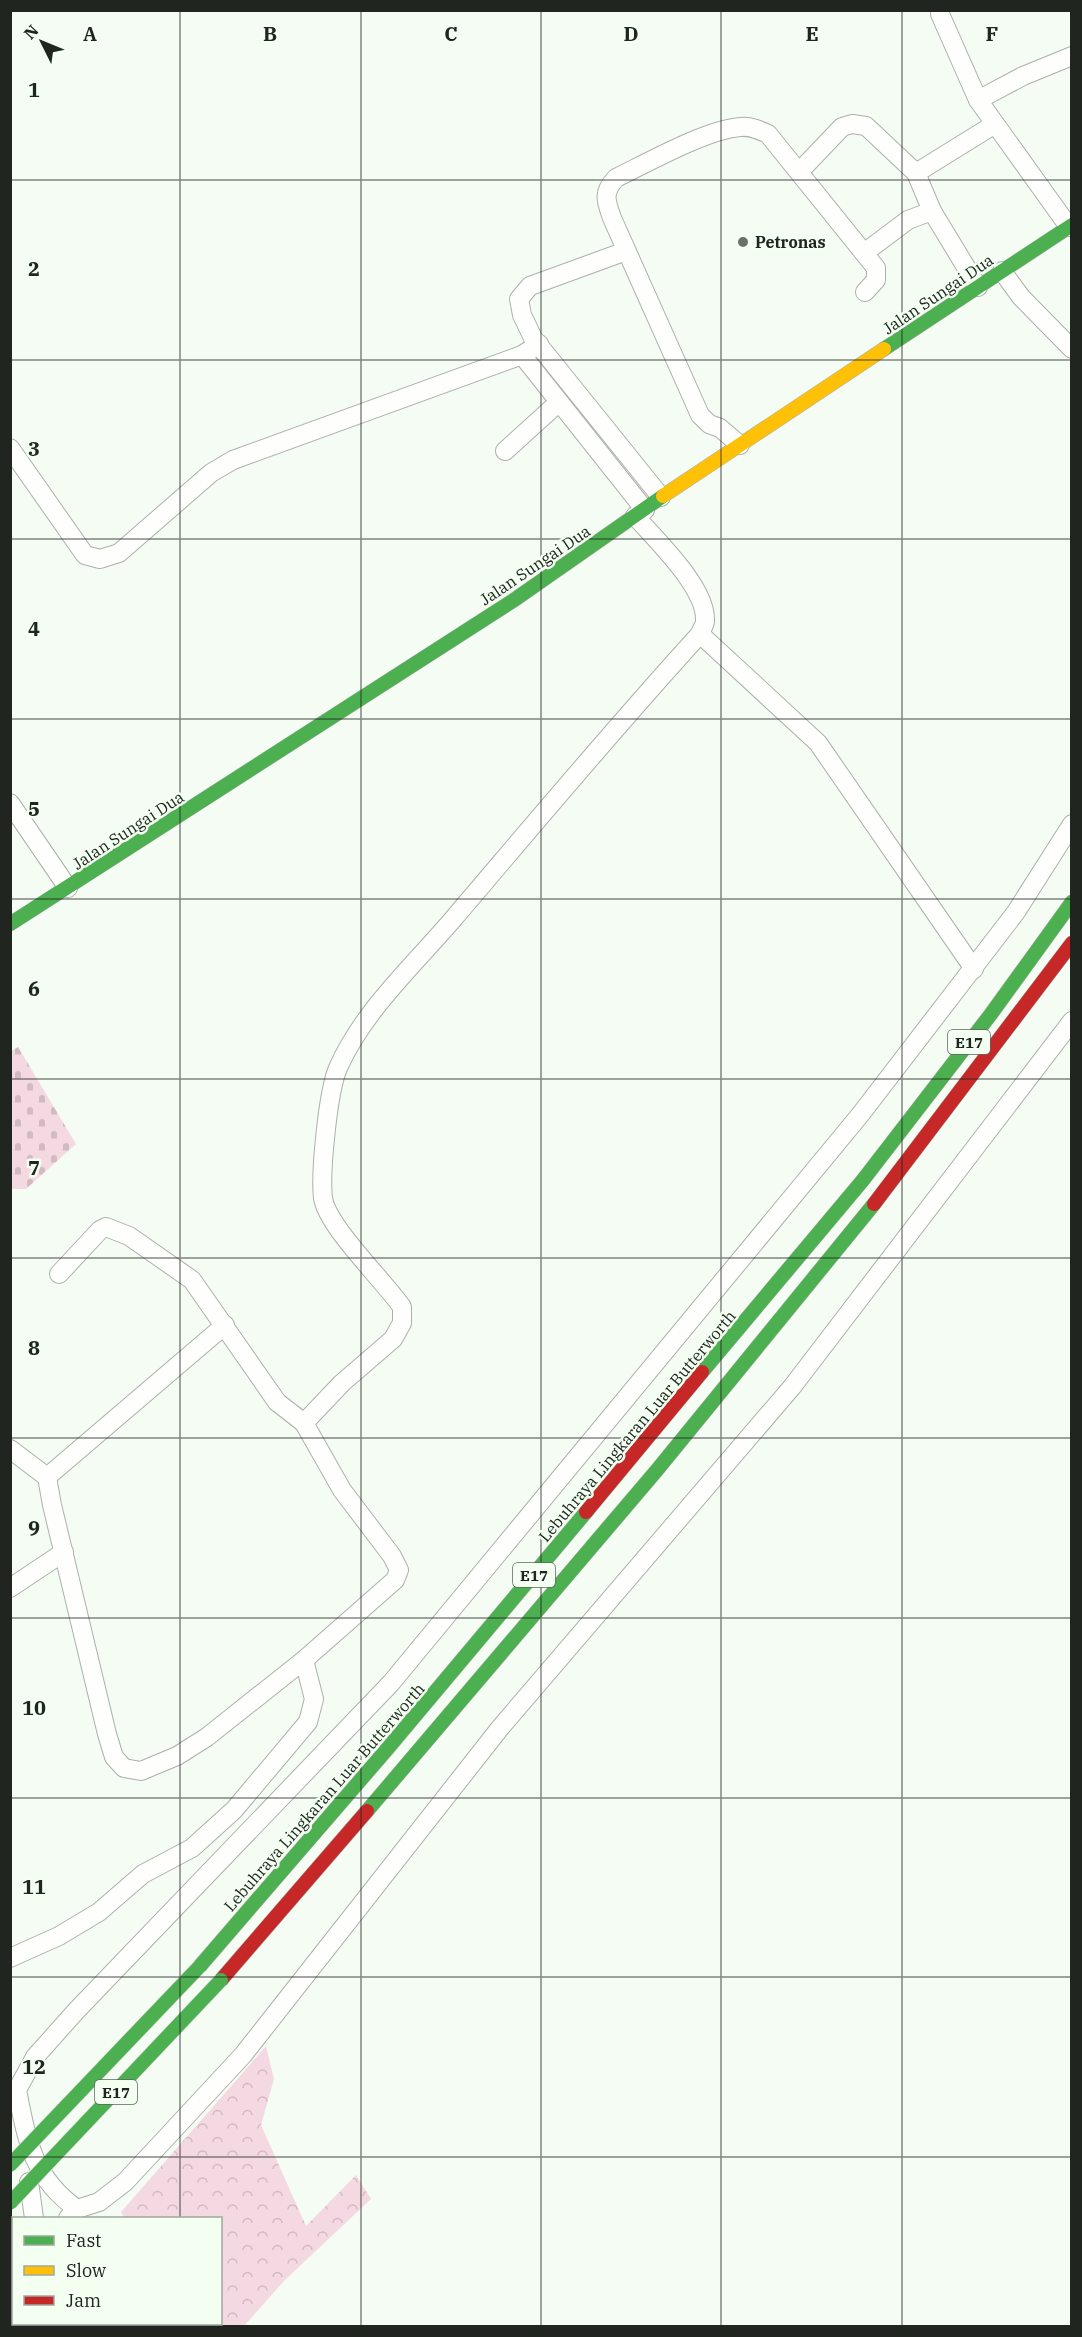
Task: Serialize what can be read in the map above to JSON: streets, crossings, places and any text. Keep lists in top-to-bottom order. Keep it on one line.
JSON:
{"streets":{"main road":["Jalan Sungai Dua","E17","Lebuhraya Lingkaran Luar Butterworth"]},"places":["Petronas"],"legend":["Fast","Slow","Jam"],"north":"top left","grid":{"columns":["A","B","C","D","E","F"],"rows":["1","2","3","4","5","6","7","8","9","10","11","12"]}}
